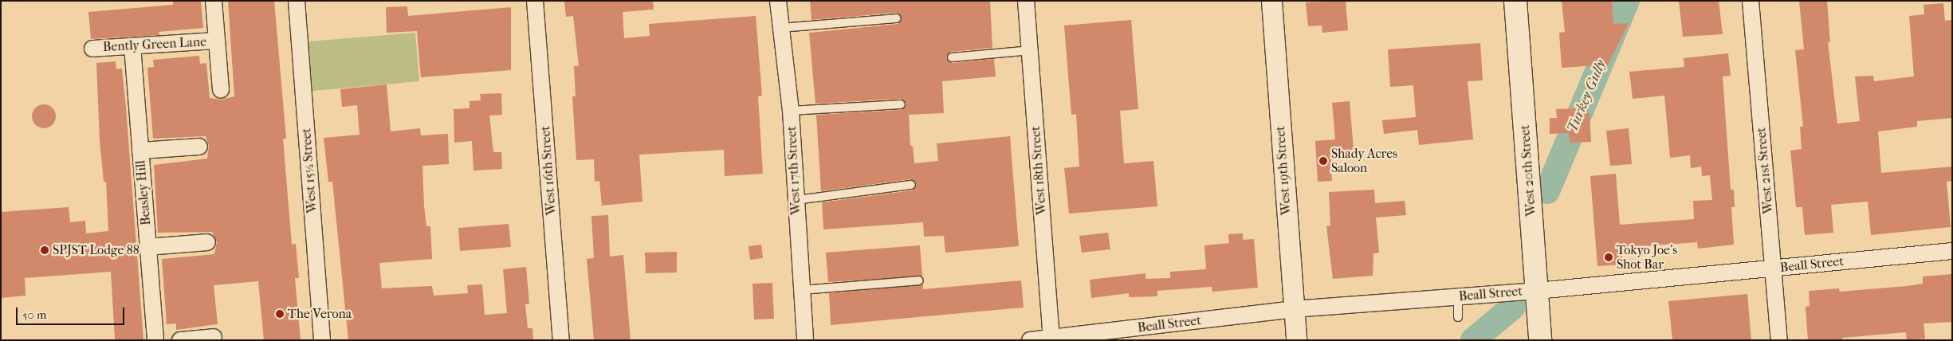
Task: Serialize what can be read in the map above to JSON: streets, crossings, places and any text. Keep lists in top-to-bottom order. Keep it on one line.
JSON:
{"streets":{"main road":["West 20th Street"],"street":["Bently Green Lane","West 15½ Street","West 16th Street","West 17th Street","West 18th Street","West 19th Street","West 21st Street","Beasley Hill","Beall Street"]},"crossings":[["Bently Green Lane","Beasley Hill"],["West 18th Street","Beall Street"],["West 19th Street","Beall Street"],["West 20th Street","Beall Street"],["West 21st Street","Beall Street"]],"water":["Turkey Gully"],"places":["Shady Acres Saloon","SPJST Lodge 88","Tokyo Joe's Shot Bar","The Verona"],"scale_bar":"50 m"}
